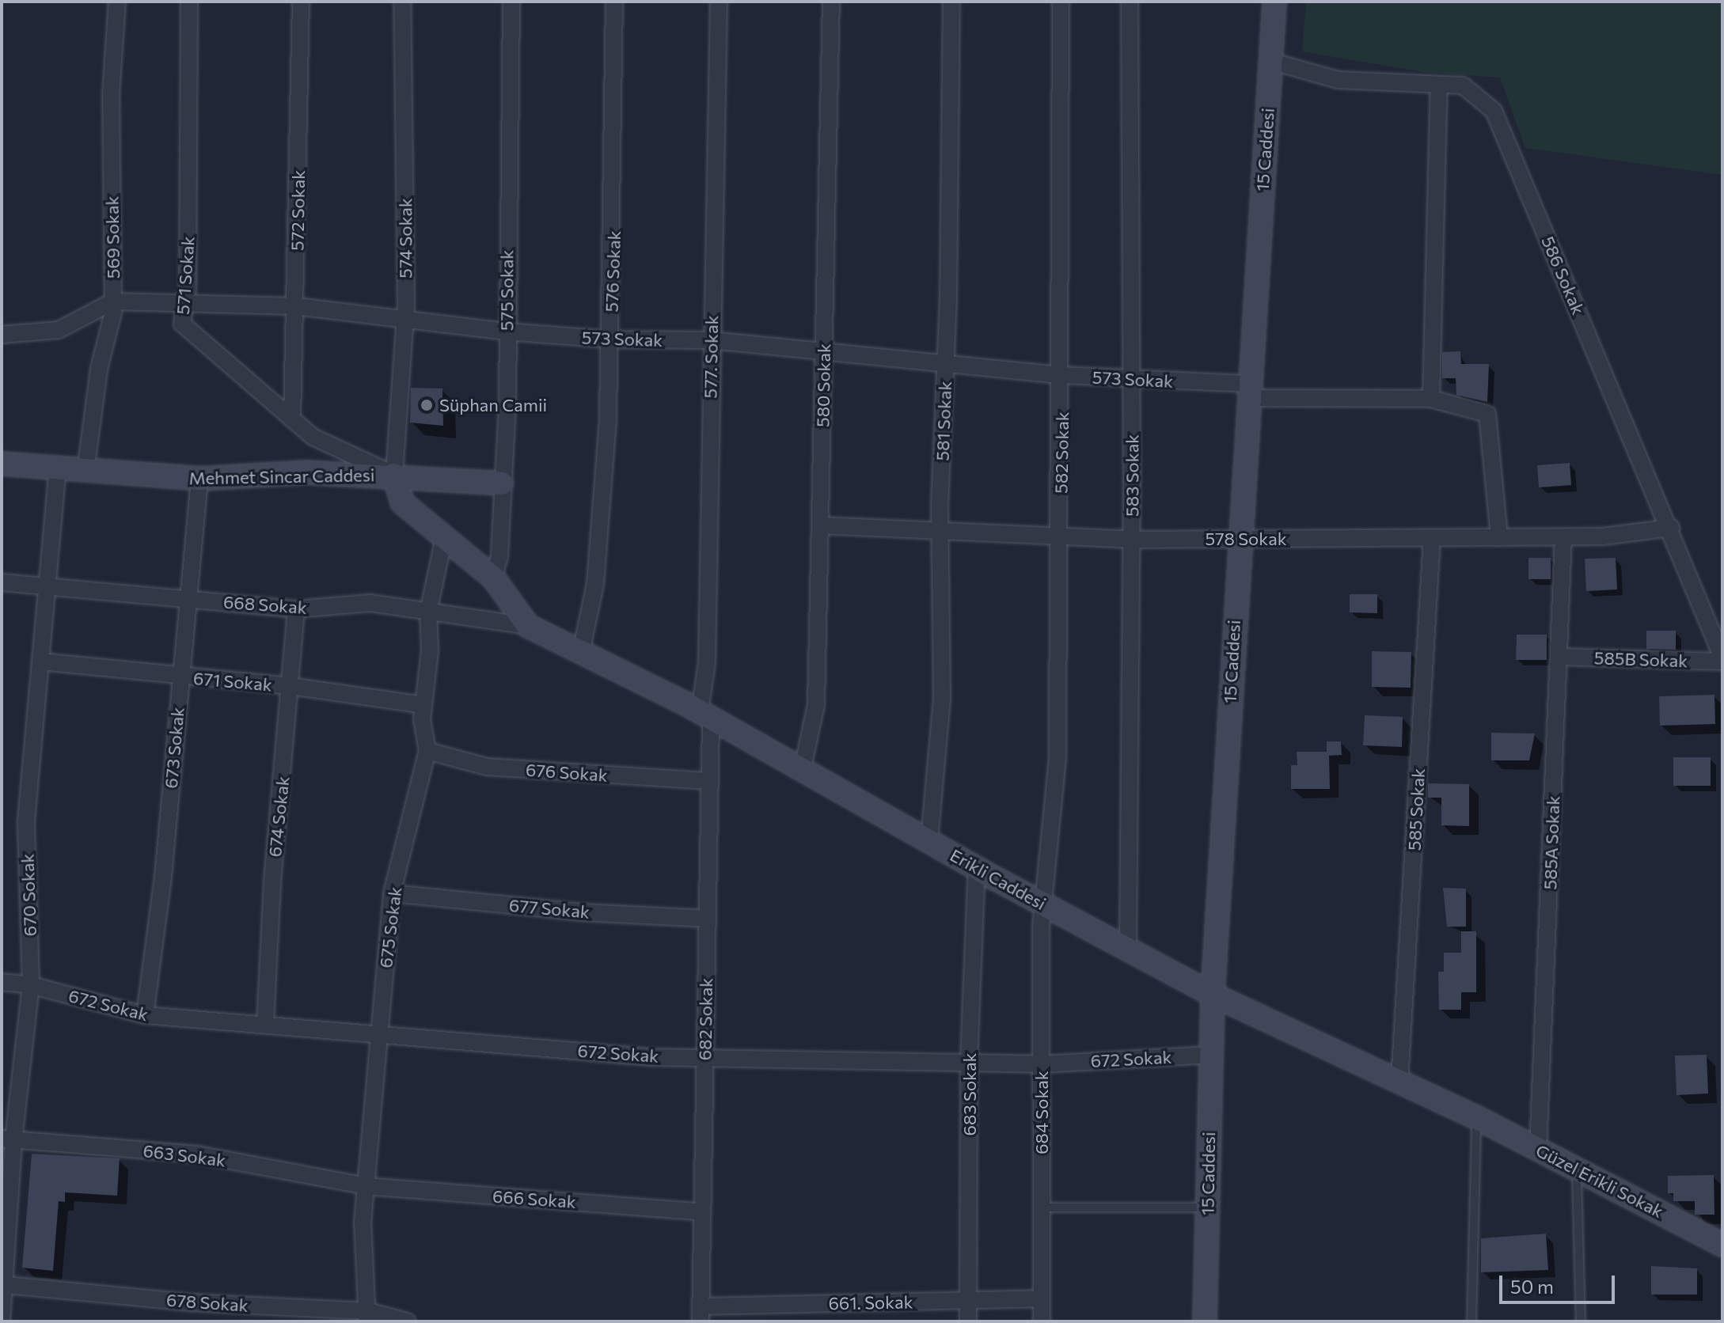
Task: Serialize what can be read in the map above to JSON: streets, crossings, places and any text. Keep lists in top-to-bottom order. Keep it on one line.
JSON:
{"streets":{"street":["15 Caddesi","572 Sokak","569 Sokak","574 Sokak","576 Sokak","571 Sokak","586 Sokak","575 Sokak","573 Sokak","577. Sokak","580 Sokak","581 Sokak","582 Sokak","583 Sokak","Mehmet Sincar Caddesi","578 Sokak","668 Sokak","585B Sokak","671 Sokak","673 Sokak","676 Sokak","585 Sokak","674 Sokak","585A Sokak","Erikli Caddesi","670 Sokak","677 Sokak","675 Sokak","672 Sokak","682 Sokak","683 Sokak","684 Sokak","663 Sokak","Güzel Erikli Sokak","666 Sokak","678 Sokak","661. Sokak"]},"crossings":[["15 Caddesi","586 Sokak"],["15 Caddesi","573 Sokak"],["15 Caddesi","578 Sokak"],["15 Caddesi","Erikli Caddesi"],["15 Caddesi","672 Sokak"],["572 Sokak","571 Sokak"],["572 Sokak","573 Sokak"],["569 Sokak","573 Sokak"],["569 Sokak","Mehmet Sincar Caddesi"],["574 Sokak","571 Sokak"],["574 Sokak","573 Sokak"],["574 Sokak","Mehmet Sincar Caddesi"],["576 Sokak","573 Sokak"],["576 Sokak","Erikli Caddesi"],["571 Sokak","573 Sokak"],["571 Sokak","Mehmet Sincar Caddesi"],["586 Sokak","578 Sokak"],["586 Sokak","585B Sokak"],["575 Sokak","573 Sokak"],["575 Sokak","Mehmet Sincar Caddesi"],["573 Sokak","577. Sokak"],["573 Sokak","580 Sokak"],["573 Sokak","581 Sokak"],["573 Sokak","582 Sokak"],["573 Sokak","583 Sokak"],["573 Sokak","578 Sokak"],["577. Sokak","Erikli Caddesi"],["577. Sokak","682 Sokak"],["580 Sokak","578 Sokak"],["580 Sokak","Erikli Caddesi"],["581 Sokak","578 Sokak"],["581 Sokak","Erikli Caddesi"],["582 Sokak","578 Sokak"],["582 Sokak","Erikli Caddesi"],["582 Sokak","684 Sokak"],["583 Sokak","578 Sokak"],["583 Sokak","Erikli Caddesi"],["Mehmet Sincar Caddesi","668 Sokak"],["Mehmet Sincar Caddesi","673 Sokak"],["Mehmet Sincar Caddesi","Erikli Caddesi"],["Mehmet Sincar Caddesi","670 Sokak"],["Mehmet Sincar Caddesi","675 Sokak"],["578 Sokak","585 Sokak"],["578 Sokak","585A Sokak"],["668 Sokak","673 Sokak"],["668 Sokak","674 Sokak"],["668 Sokak","Erikli Caddesi"],["668 Sokak","670 Sokak"],["668 Sokak","675 Sokak"],["585B Sokak","585A Sokak"],["671 Sokak","673 Sokak"],["671 Sokak","674 Sokak"],["671 Sokak","670 Sokak"],["671 Sokak","675 Sokak"],["673 Sokak","672 Sokak"],["676 Sokak","675 Sokak"],["676 Sokak","682 Sokak"],["585 Sokak","Erikli Caddesi"],["674 Sokak","672 Sokak"],["585A Sokak","Güzel Erikli Sokak"],["Erikli Caddesi","682 Sokak"],["Erikli Caddesi","683 Sokak"],["Erikli Caddesi","684 Sokak"],["Erikli Caddesi","Güzel Erikli Sokak"],["670 Sokak","672 Sokak"],["670 Sokak","663 Sokak"],["670 Sokak","678 Sokak"],["677 Sokak","675 Sokak"],["677 Sokak","682 Sokak"],["675 Sokak","672 Sokak"],["675 Sokak","663 Sokak"],["675 Sokak","666 Sokak"],["675 Sokak","678 Sokak"],["672 Sokak","682 Sokak"],["672 Sokak","683 Sokak"],["672 Sokak","684 Sokak"],["682 Sokak","666 Sokak"],["682 Sokak","661. Sokak"],["683 Sokak","661. Sokak"],["684 Sokak","661. Sokak"],["663 Sokak","666 Sokak"]],"places":["Süphan Camii"],"scale_bar":"50 m"}
